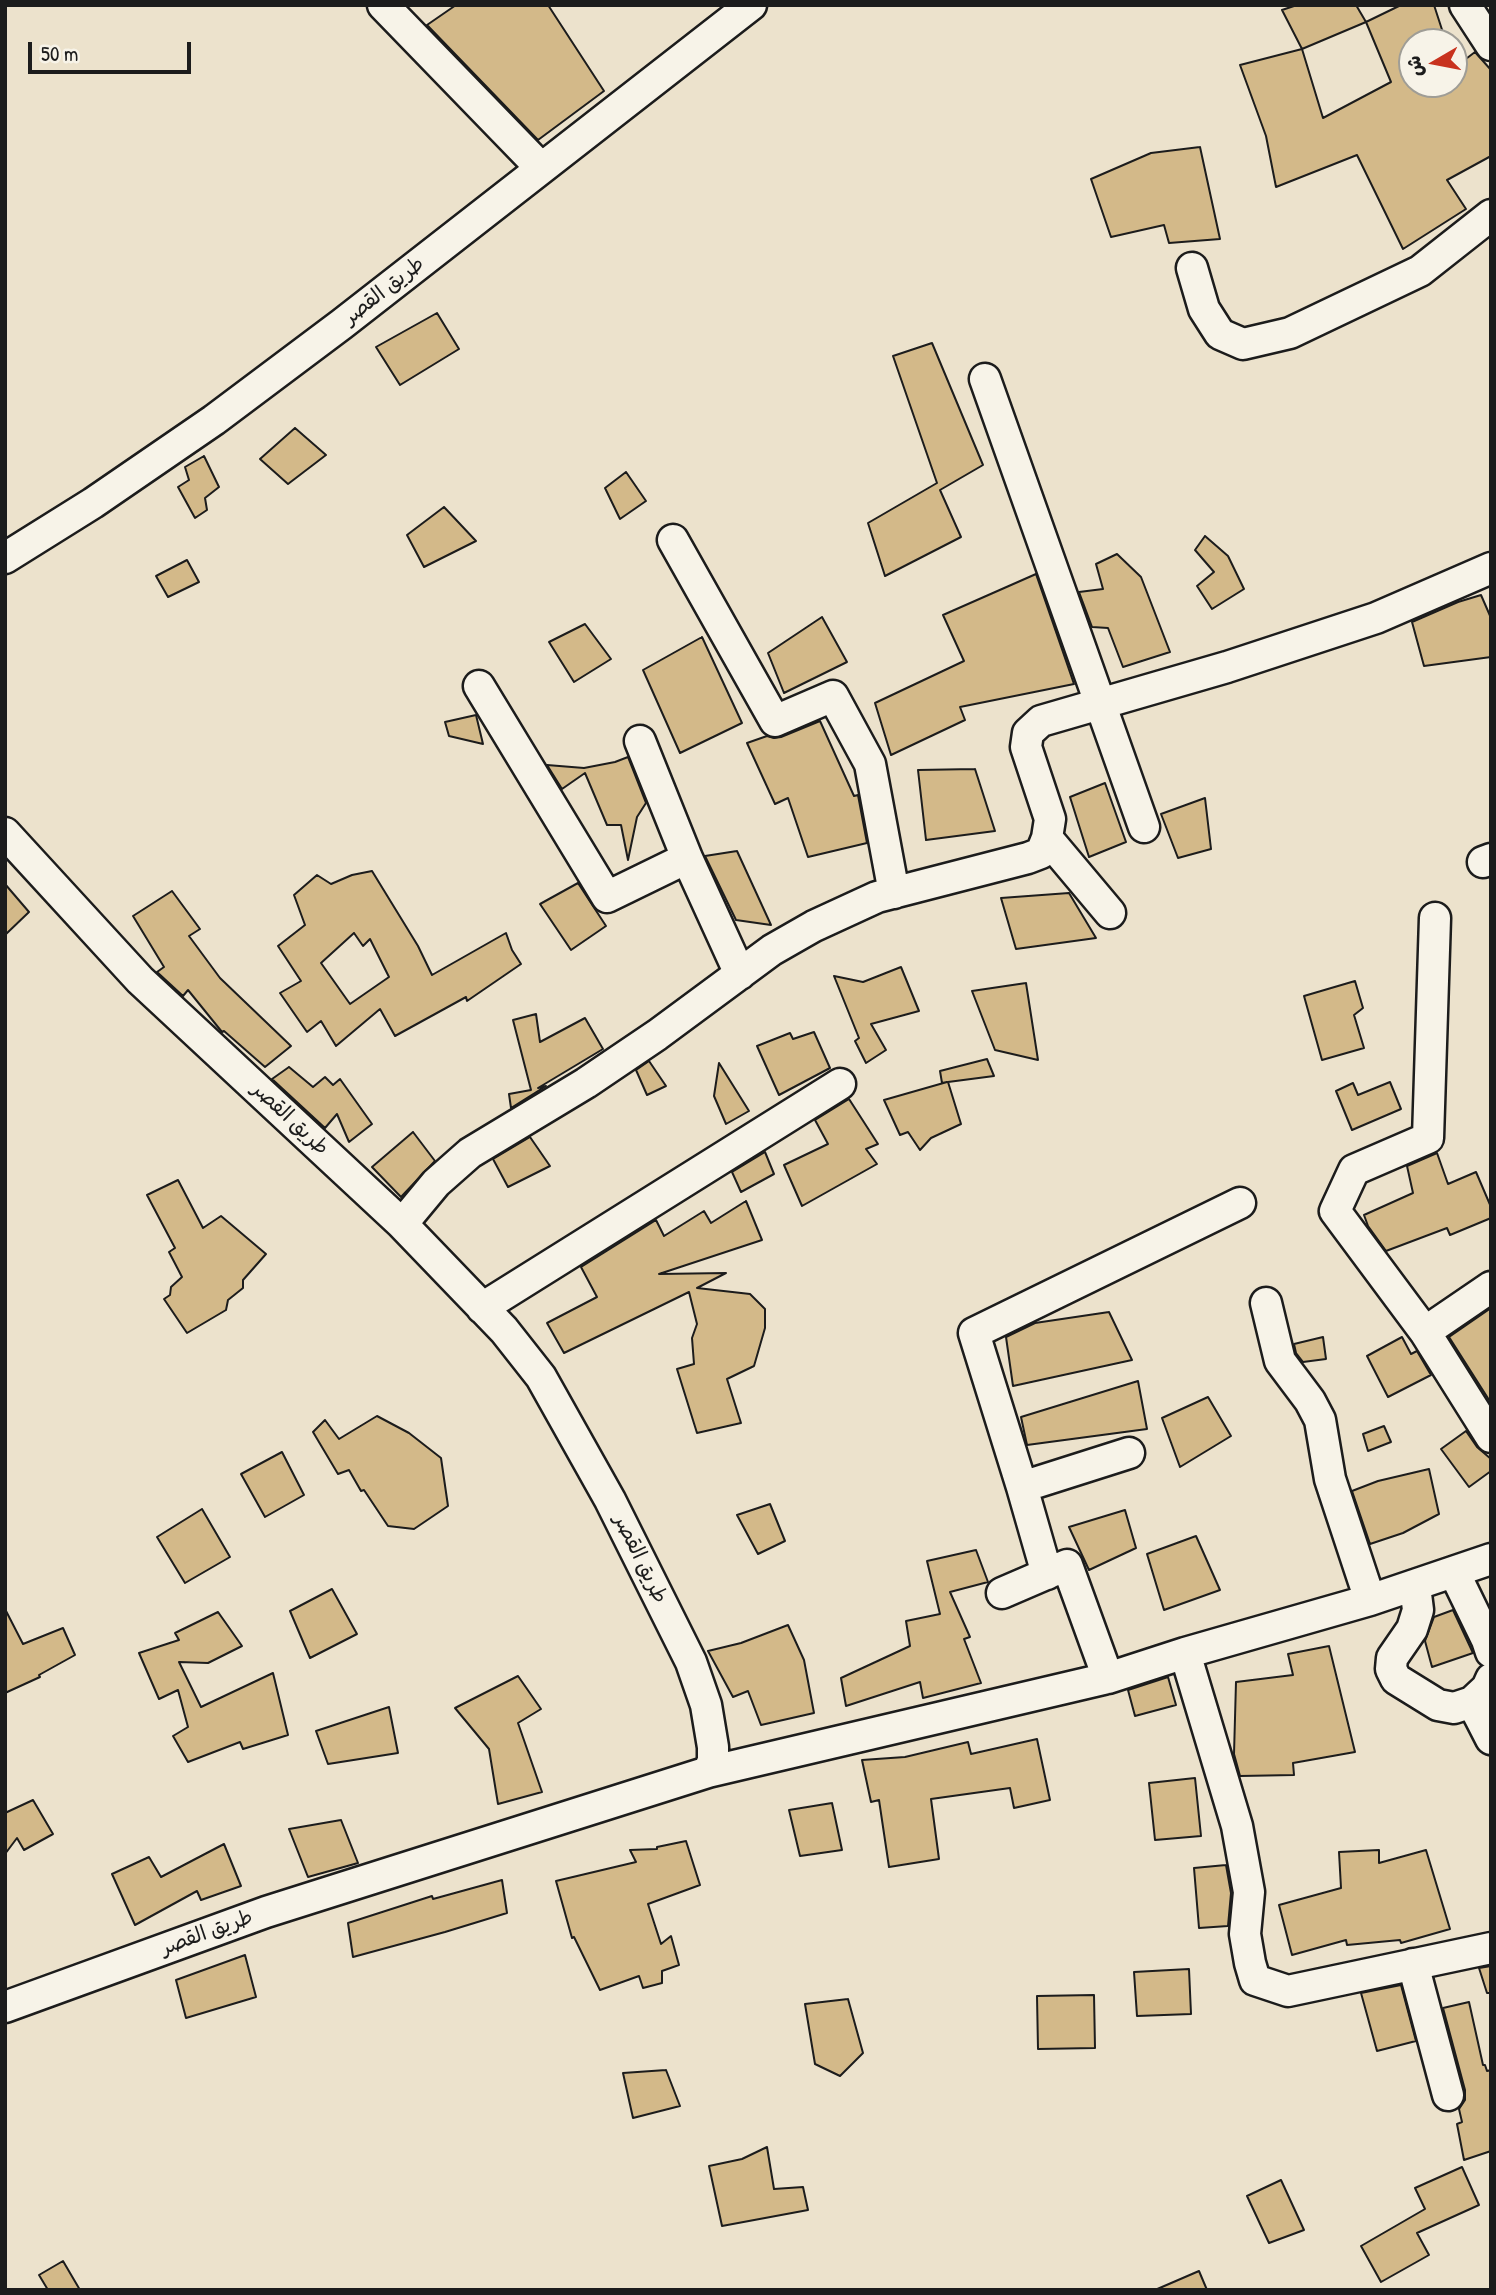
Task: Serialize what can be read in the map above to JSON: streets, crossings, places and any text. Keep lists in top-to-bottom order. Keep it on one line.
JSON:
{"streets":{"street":["طريق القصر"]},"scale_bar":"50 m","north":"left"}
